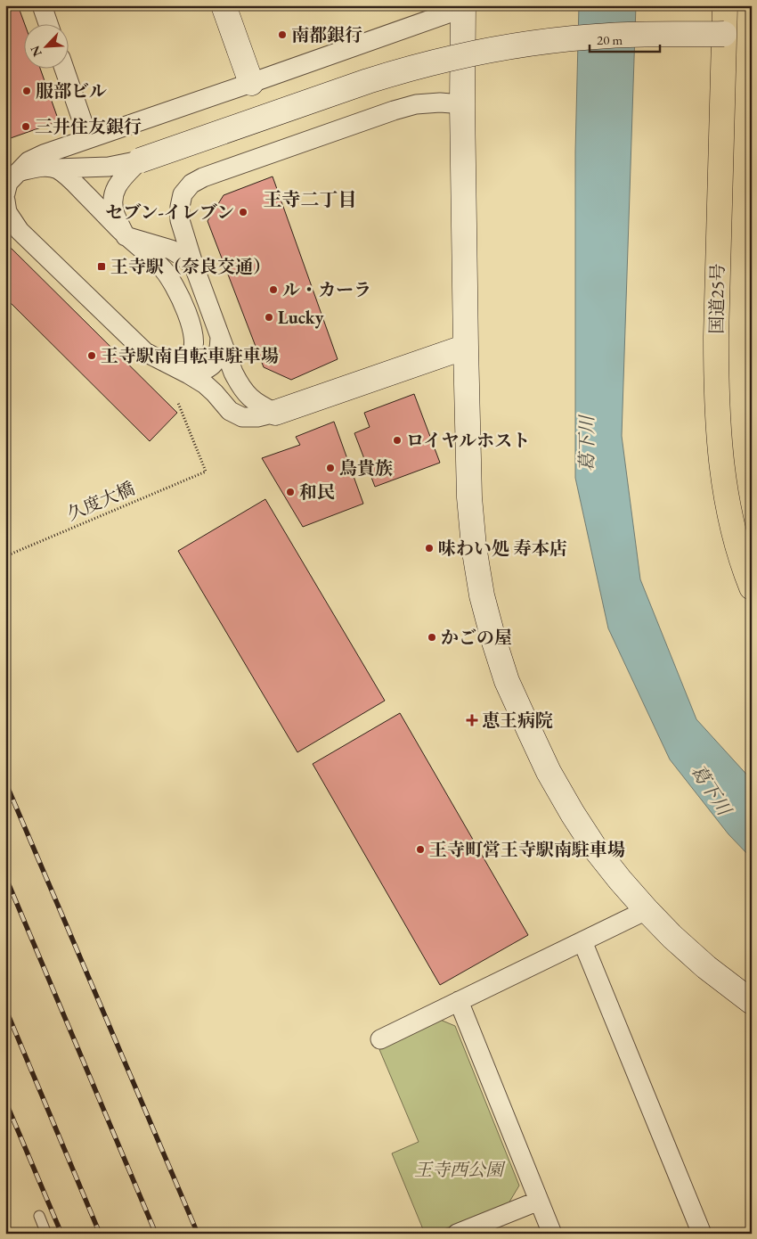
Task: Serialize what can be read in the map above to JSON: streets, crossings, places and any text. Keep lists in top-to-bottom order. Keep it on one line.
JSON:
{"streets":{"highway":["国道25号"],"path":["久度大橋"]},"districts":["王寺二丁目"],"water":["葛下川"],"parks":["王寺西公園"],"places":{"other":["南都銀行","服部ビル","三井住友銀行","セブン-イレブン","ル・カーラ","Lucky","王寺駅南自転車駐車場","ロイヤルホスト","鳥貴族","和民","味わい処 寿本店","かごの屋","王寺町営王寺駅南駐車場"],"transit":["王寺駅（奈良交通）"],"health":["恵王病院"]},"scale_bar":"20 m","north":"bottom left"}
